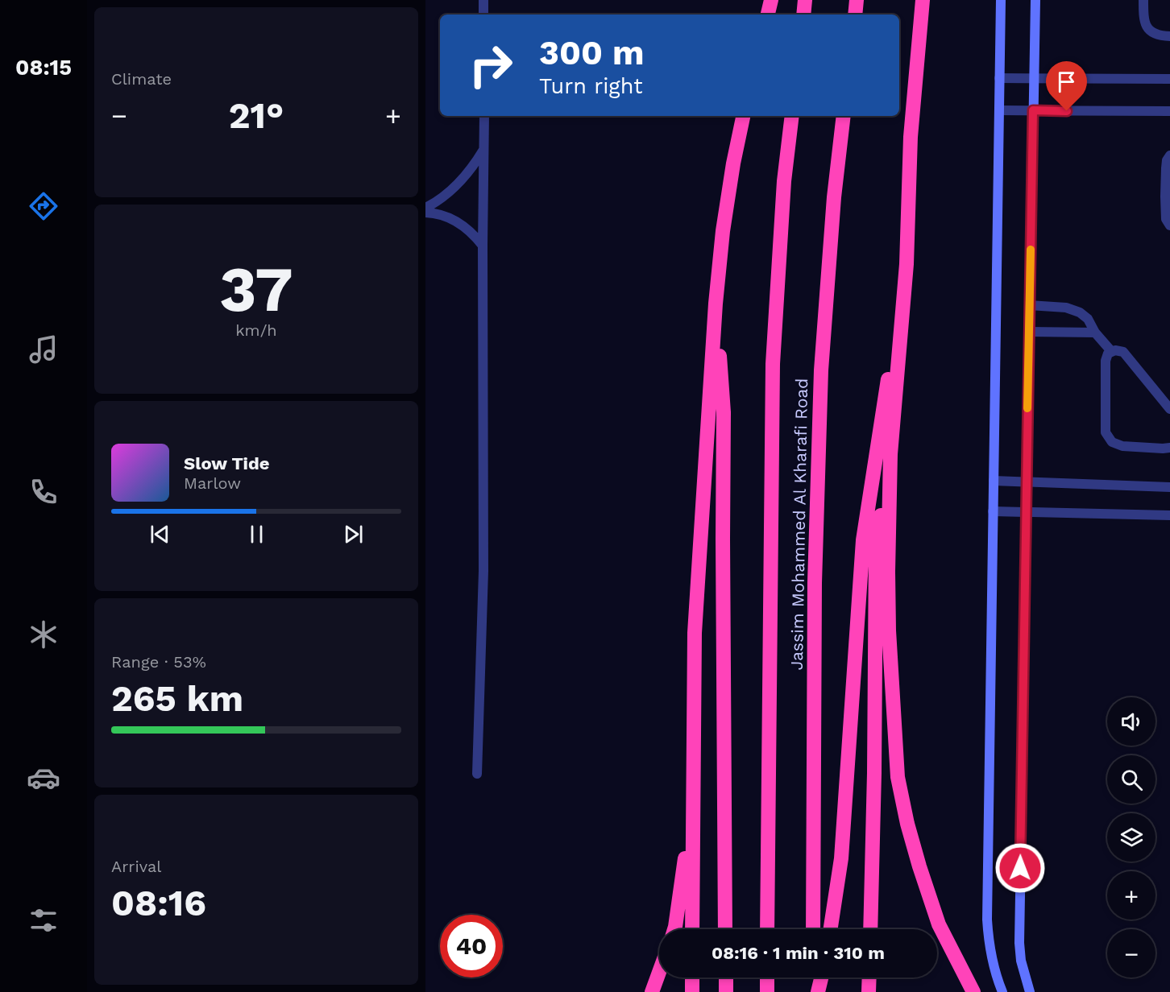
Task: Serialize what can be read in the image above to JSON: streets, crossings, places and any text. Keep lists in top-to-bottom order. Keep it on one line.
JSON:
{"streets":{"highway":["Jassim Mohammed Al Kharafi Road"]},"page":{"tabs":"08:15","tile":["Climate",["37","km/h"],["Range · 53%","265 km"],["Arrival","08:16"]],"turn":["300 m","Turn right"],"heat":["−","21°","+"],"song":["Slow Tide","Marlow"],"map_buttons":["+","−"],"limit":"40","trip":"08:16 · 1 min · 310 m"}}
